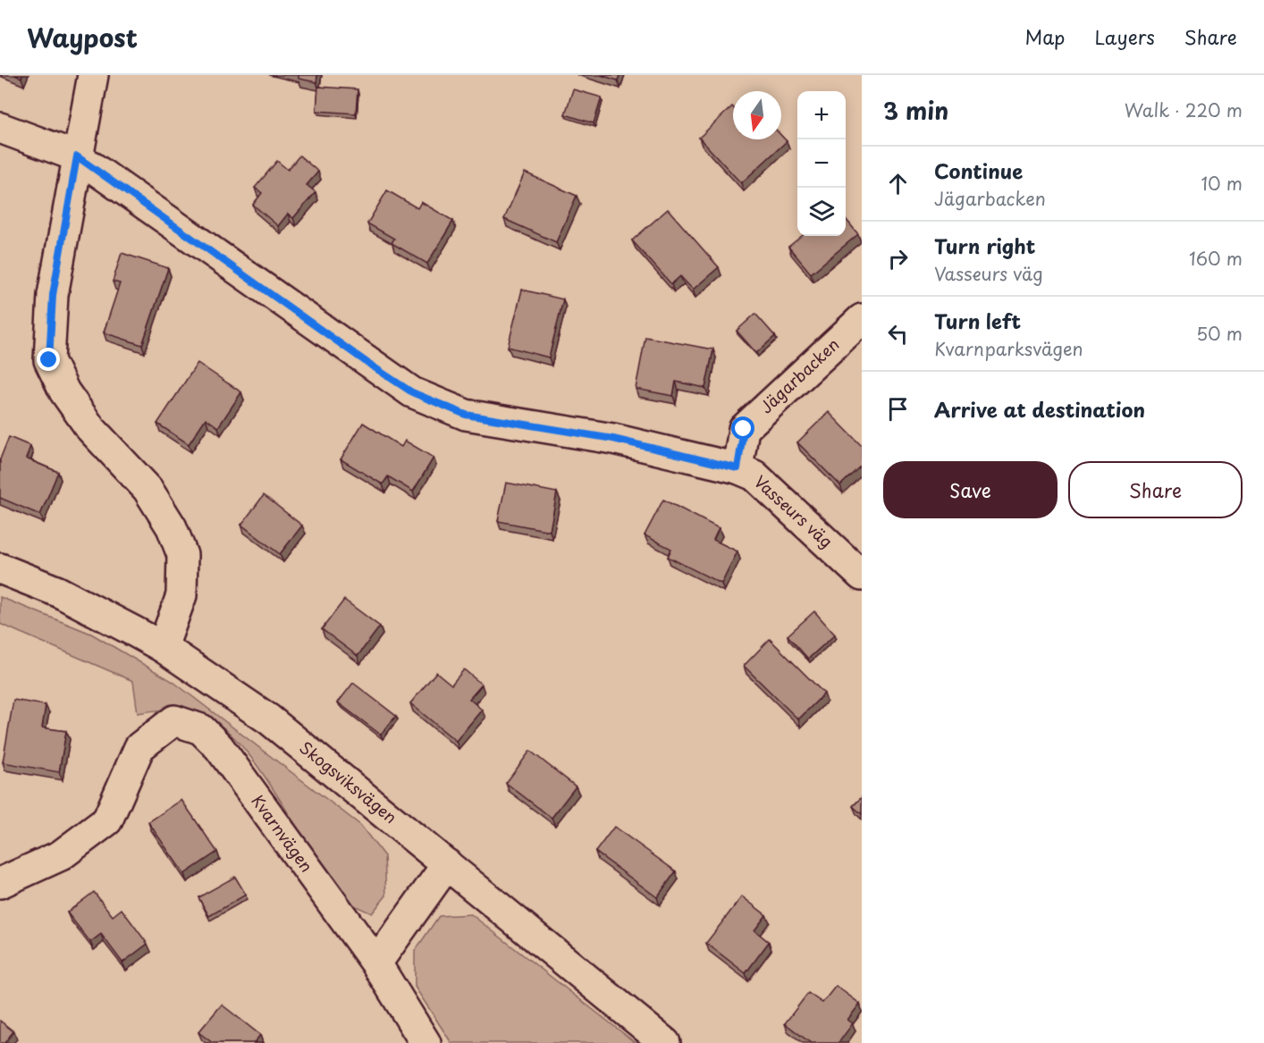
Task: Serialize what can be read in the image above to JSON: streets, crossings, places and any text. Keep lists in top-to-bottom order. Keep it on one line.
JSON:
{"streets":{"street":["Jägarbacken","Vasseurs väg","Skogsviksvägen","Kvarnvägen"]},"crossings":[["Jägarbacken","Vasseurs väg"]],"north":"bottom","page":{"header":"Waypost","nav":["Map","Layers","Share"],"heading":["3 min","Walk · 220 m"],"map_buttons":["+","−"],"list":[["Continue","Jägarbacken","10 m"],["Turn right","Vasseurs väg","160 m"],["Turn left","Kvarnparksvägen","50 m"],"Arrive at destination"],"buttons":["Save","Share"]}}
